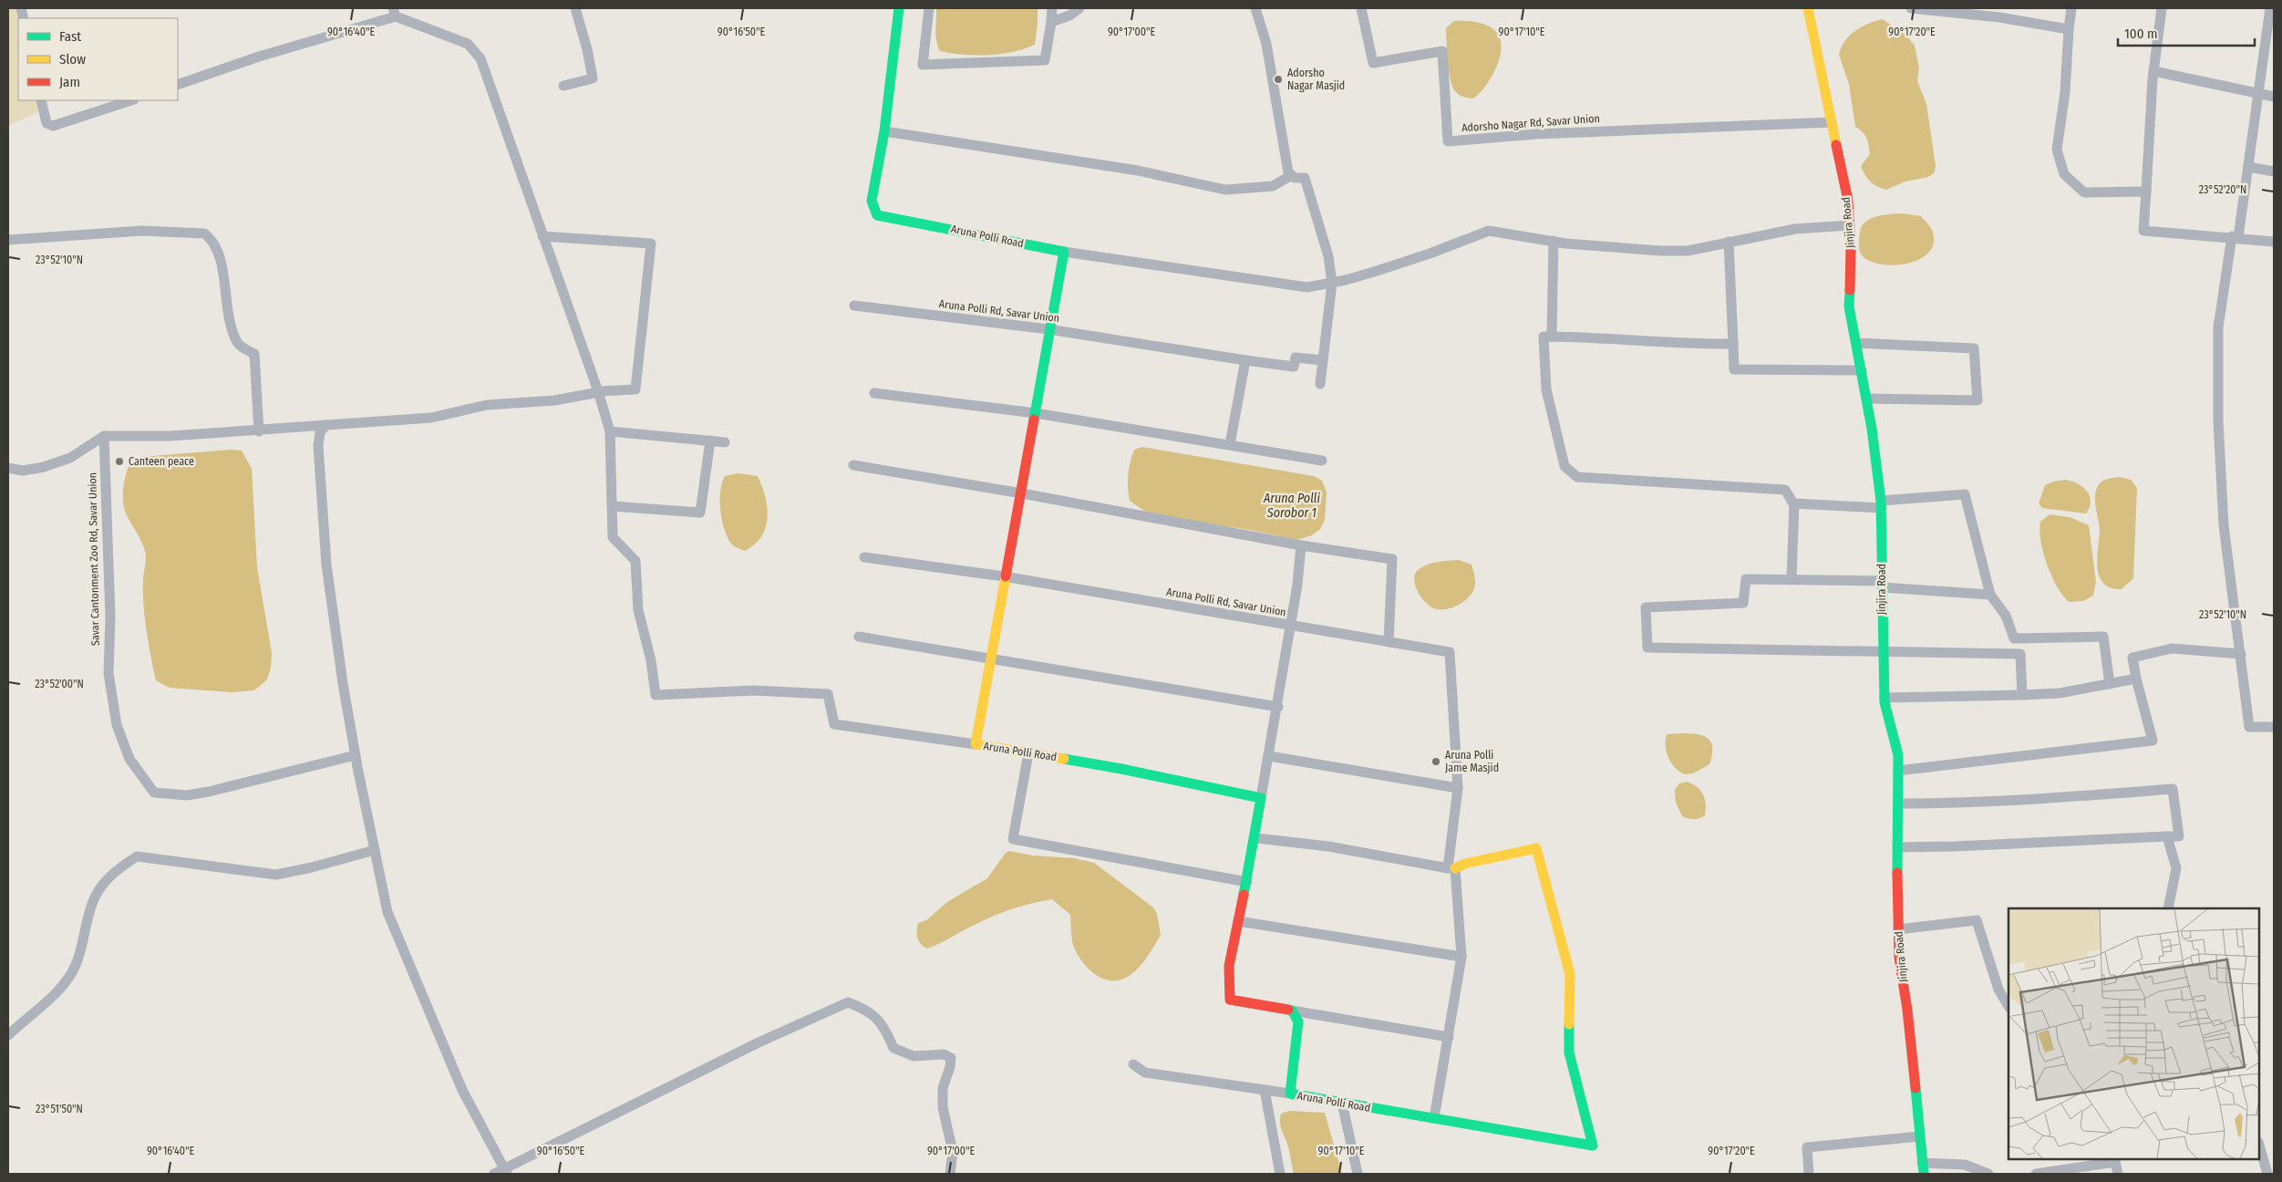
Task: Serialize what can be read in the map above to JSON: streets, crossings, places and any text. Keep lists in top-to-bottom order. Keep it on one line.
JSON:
{"streets":{"street":["Adorsho Nagar Rd, Savar Union","Jinjira Road","Aruna Polli Road","Aruna Polli Rd, Savar Union","Savar Cantonment Zoo Rd, Savar Union"]},"crossings":[["Adorsho Nagar Rd, Savar Union","Jinjira Road"],["Aruna Polli Road","Aruna Polli Rd, Savar Union"]],"water":["Aruna Polli Sorobor 1"],"places":["Adorsho Nagar Masjid","Canteen peace","Aruna Polli Jame Masjid"],"legend":["Fast","Slow","Jam"],"scale_bar":"100 m","coordinates":["90°16'40\"E","90°16'50\"E","90°17'00\"E","90°17'10\"E","90°17'20\"E","23°52'20\"N","23°52'10\"N","23°52'00\"N","23°51'50\"N"]}
